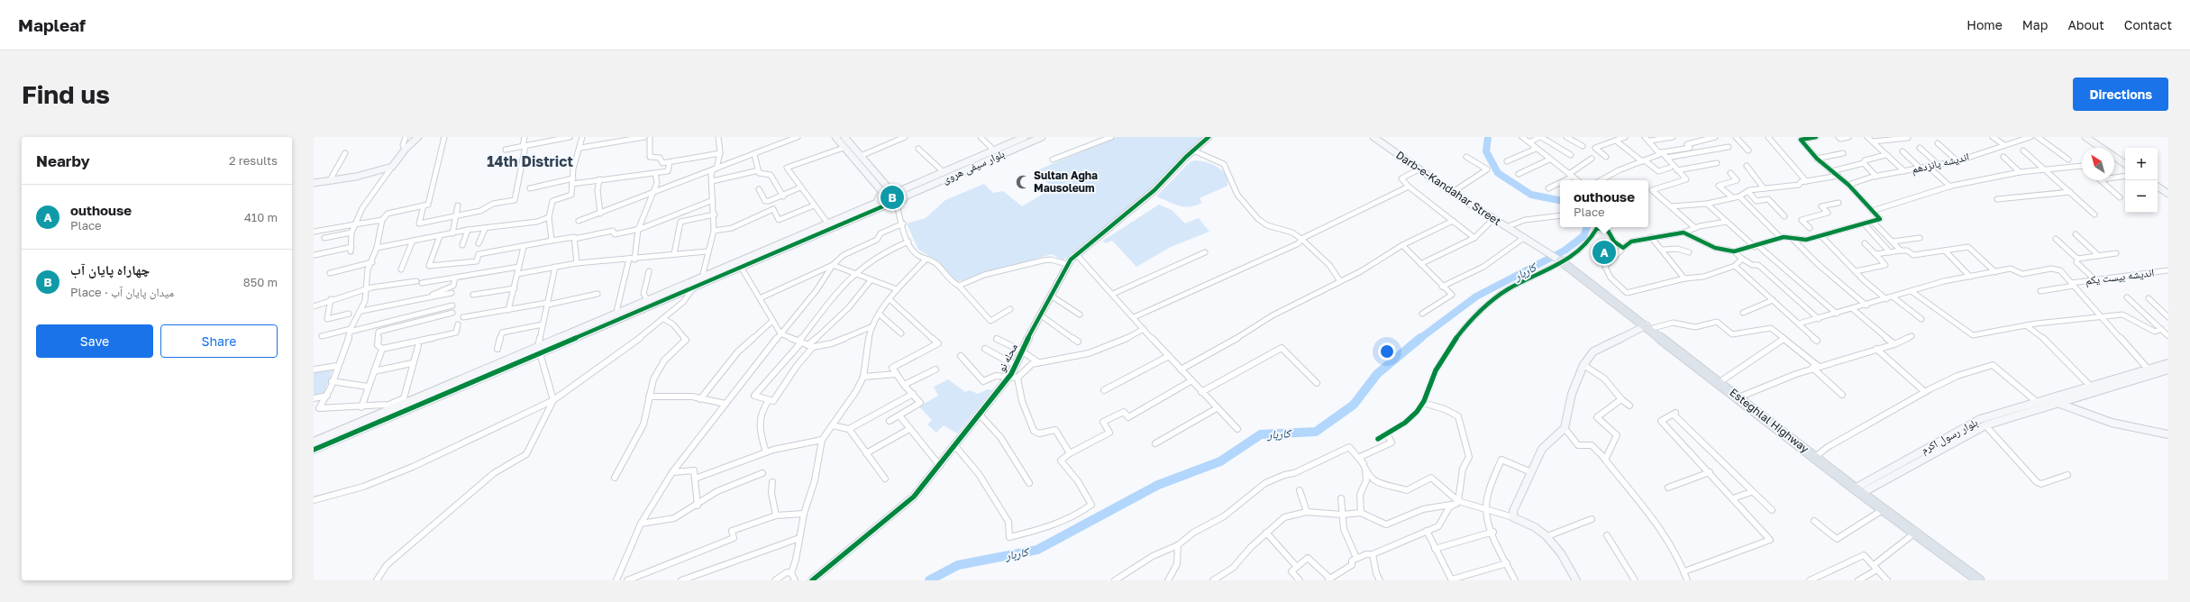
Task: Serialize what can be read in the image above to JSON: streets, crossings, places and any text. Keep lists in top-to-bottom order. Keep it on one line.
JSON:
{"streets":{"highway":["Esteghlal Highway"],"street":["اندیشه پانزدهم","بلوار سیفی هروی","Darb-e-Kandahar Street","اندیشه بیست یکم","محله نو","بلوار رسول اکرم"]},"crossings":[["Darb-e-Kandahar Street","Esteghlal Highway"],["Esteghlal Highway","بلوار رسول اکرم"]],"districts":["14th District"],"water":["کاربار"],"places":{"mosque":["Sultan Agha Mausoleum"]},"north":"top left","page":{"header":"Mapleaf","nav":["Home","Map","About","Contact"],"buttons":["Directions",["Save","Share"]],"title":"Find us","heading":["Nearby","2 results"],"map_buttons":["+","−"],"popup":["outhouse","Place"],"list":[{"mark":"A","name":"outhouse","note":"Place","value":"410 m"},{"mark":"B","name":"چهاراه پایان آب","note":"Place · میدان پایان آب","value":"850 m"}],"pins":["B","A"]}}
